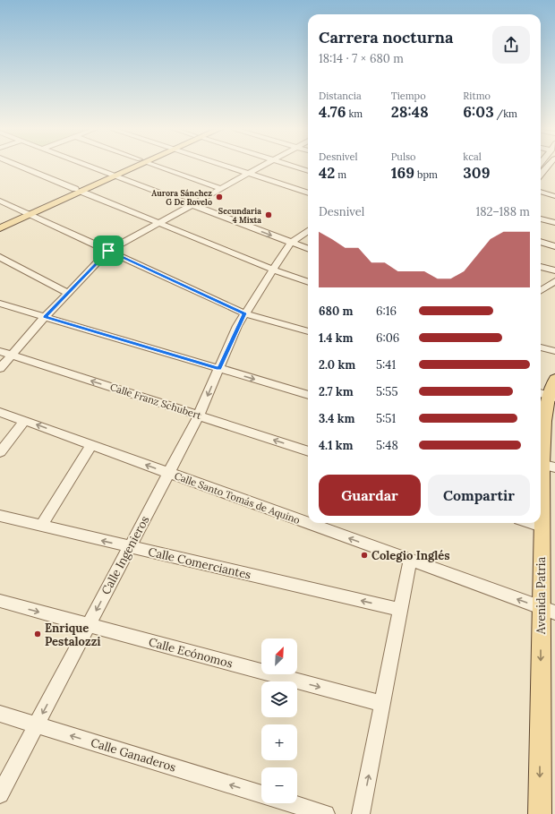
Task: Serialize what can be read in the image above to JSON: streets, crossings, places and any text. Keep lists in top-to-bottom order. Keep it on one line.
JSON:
{"streets":{"main road":["Avenida Patria"],"street":["Calle Franz Schubert","Calle Santo Tomás de Aquino","Calle Ingenieros","Calle Comerciantes","Calle Ecónomos","Calle Ganaderos"]},"crossings":[["Calle Franz Schubert","Calle Ingenieros"],["Calle Santo Tomás de Aquino","Calle Ingenieros"],["Calle Santo Tomás de Aquino","Avenida Patria"],["Calle Ingenieros","Calle Comerciantes"],["Calle Ingenieros","Calle Ecónomos"],["Calle Ingenieros","Calle Ganaderos"]],"one_way":["Calle Santo Tomás de Aquino","Calle Ingenieros","Calle Comerciantes","Avenida Patria","Calle Ecónomos","Calle Ganaderos"],"places":["Aurora Sánchez G De Rovelo","Secundaria 4 Mixta","Colegio Inglés","Enrique Pestalozzi"],"north":"top right","page":{"heading":["Carrera nocturna","18:14 · 7 × 680 m"],"stats":[["Distancia","4.76 km"],["Tiempo","28:48"],["Ritmo","6:03 /km"],["Desnivel","42 m"],["Pulso","169 bpm"],["kcal","309"]],"chart":["Desnivel","182–188 m"],"list":[{"name":"680 m","note":"6:16"},{"name":"1.4 km","note":"6:06"},{"name":"2.0 km","note":"5:41"},{"name":"2.7 km","note":"5:55"},{"name":"3.4 km","note":"5:51"},{"name":"4.1 km","note":"5:48"}],"buttons":["Guardar","Compartir"],"map_buttons":["+","−"]}}
